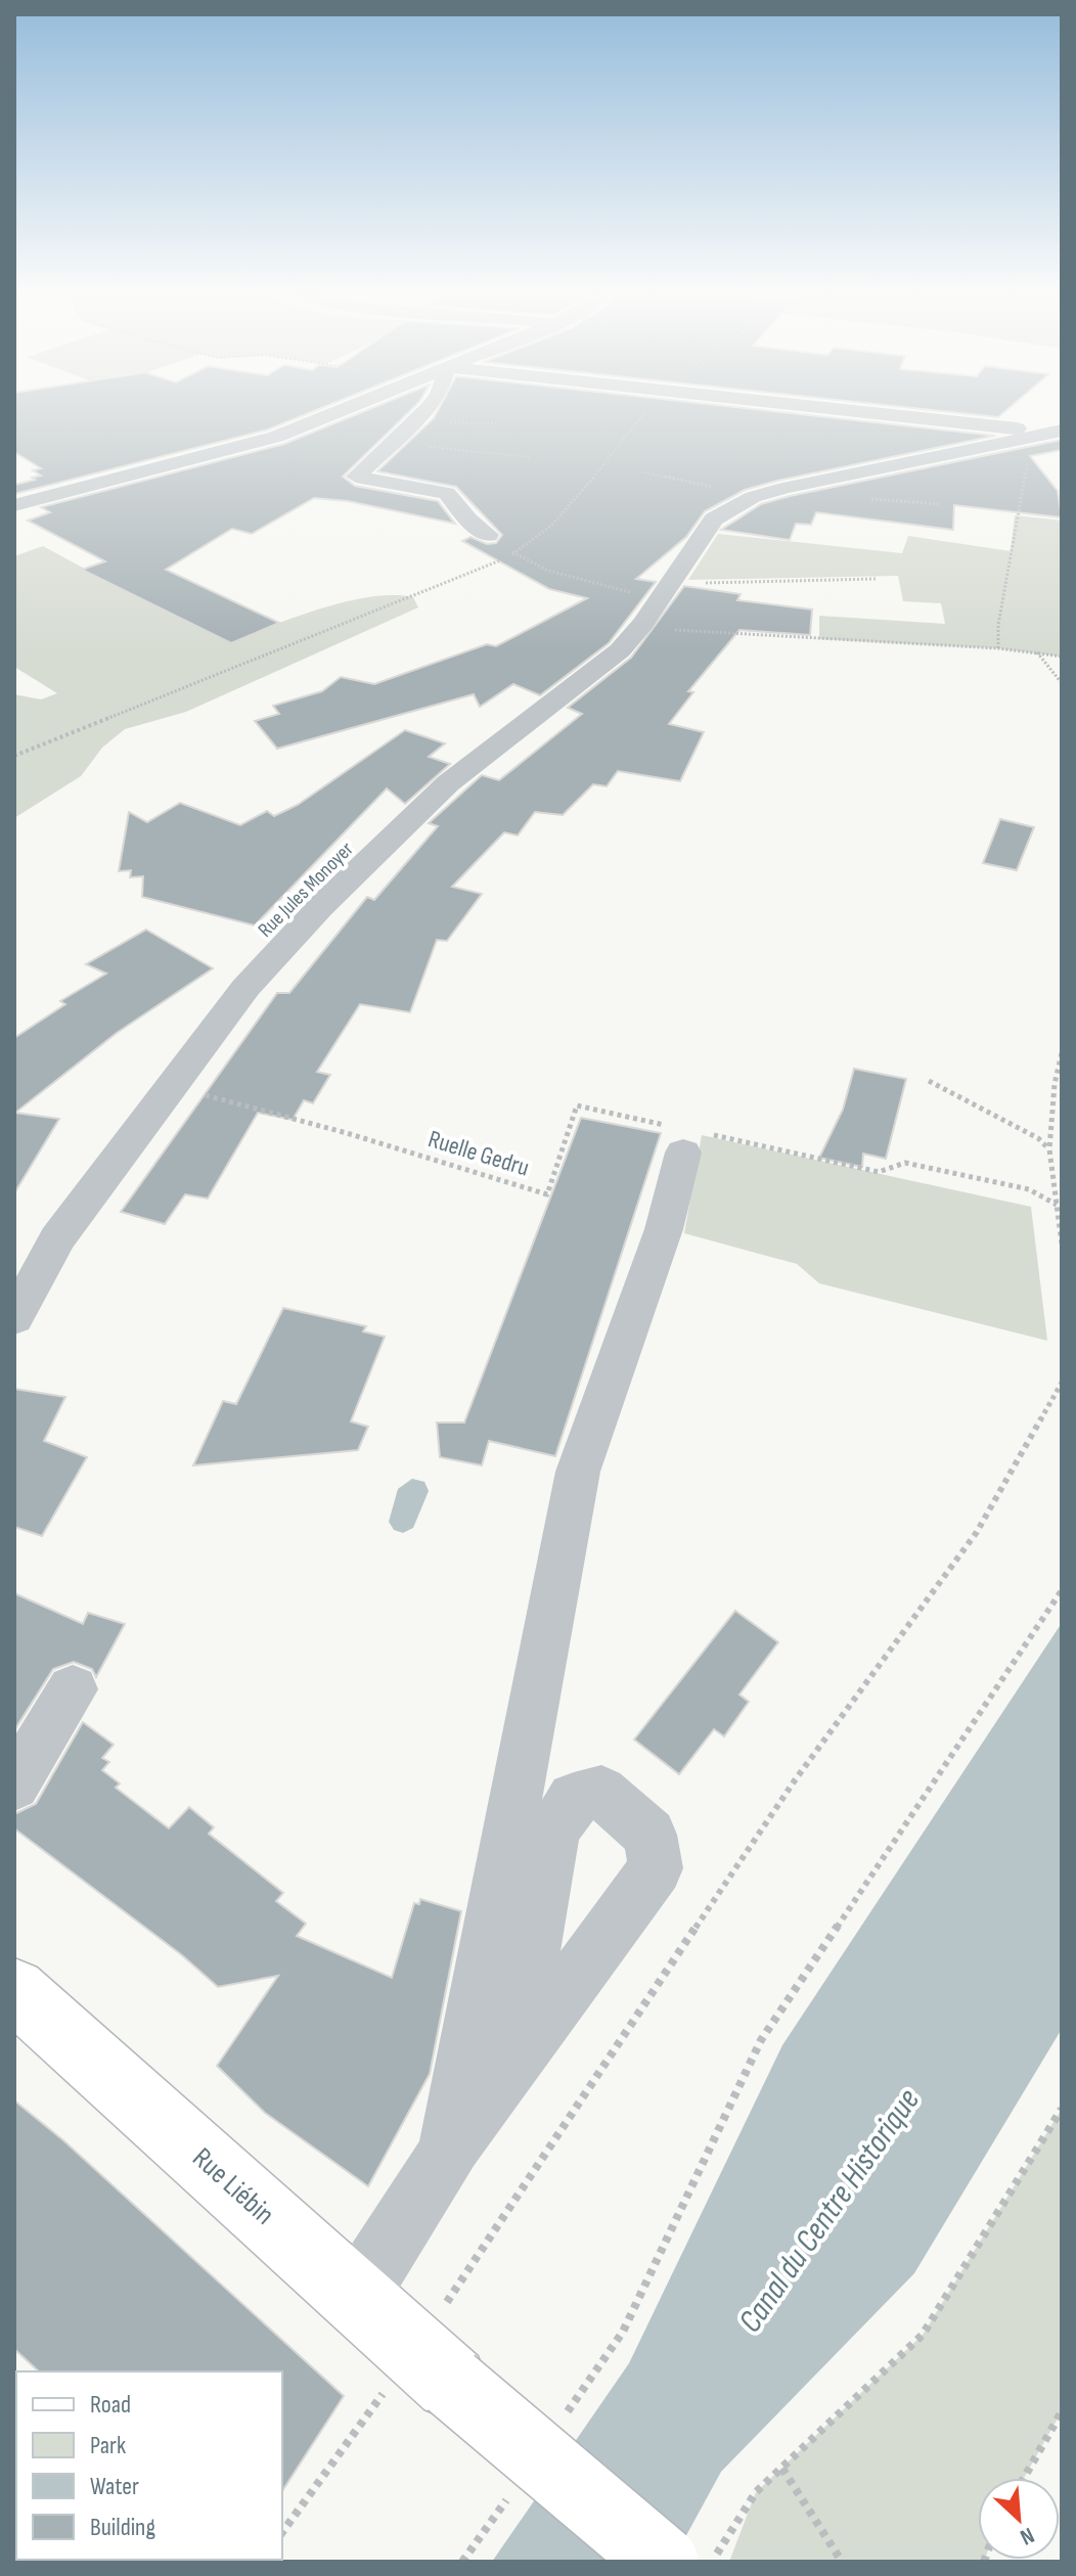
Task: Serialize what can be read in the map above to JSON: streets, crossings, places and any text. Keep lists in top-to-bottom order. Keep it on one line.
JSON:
{"streets":{"main road":["Rue Liébin"],"street":["Rue Jules Monoyer"],"path":["Ruelle Gedru"]},"crossings":[["Rue Jules Monoyer","Ruelle Gedru"]],"water":["Canal du Centre Historique"],"legend":["Road","Park","Water","Building"],"north":"bottom right"}
